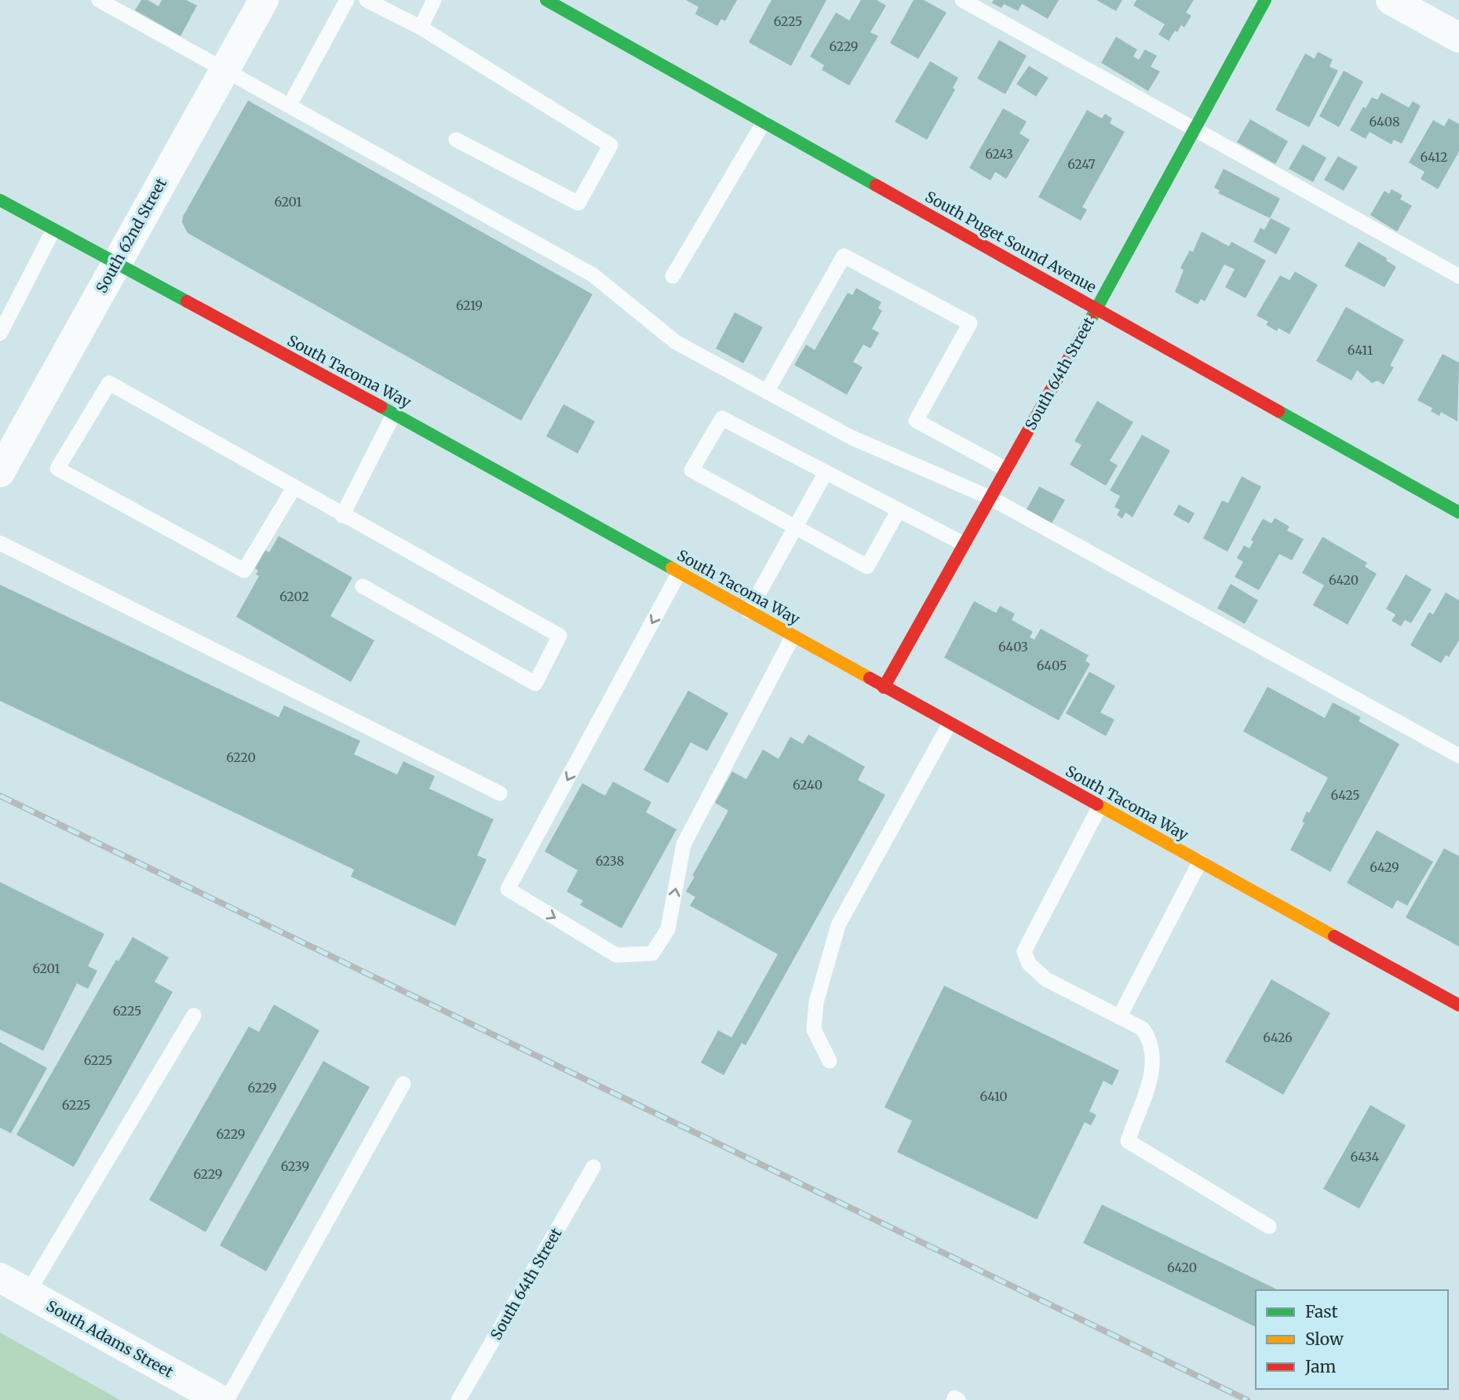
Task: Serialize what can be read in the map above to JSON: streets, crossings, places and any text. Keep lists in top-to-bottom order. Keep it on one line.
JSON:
{"streets":{"street":["South 62nd Street","South Puget Sound Avenue","South Tacoma Way","South 64th Street","South Adams Street"]},"crossings":[["South 62nd Street","South Tacoma Way"],["South Puget Sound Avenue","South 64th Street"],["South Tacoma Way","South 64th Street"]],"house_numbers":["6225","6229","6408","6243","6412","6247","6201","6219","6411","6420","6202","6403","6405","6220","6240","6425","6238","6429","6201","6225","6426","6225","6229","6410","6225","6229","6434","6239","6229","6420"],"legend":["Fast","Slow","Jam"]}
